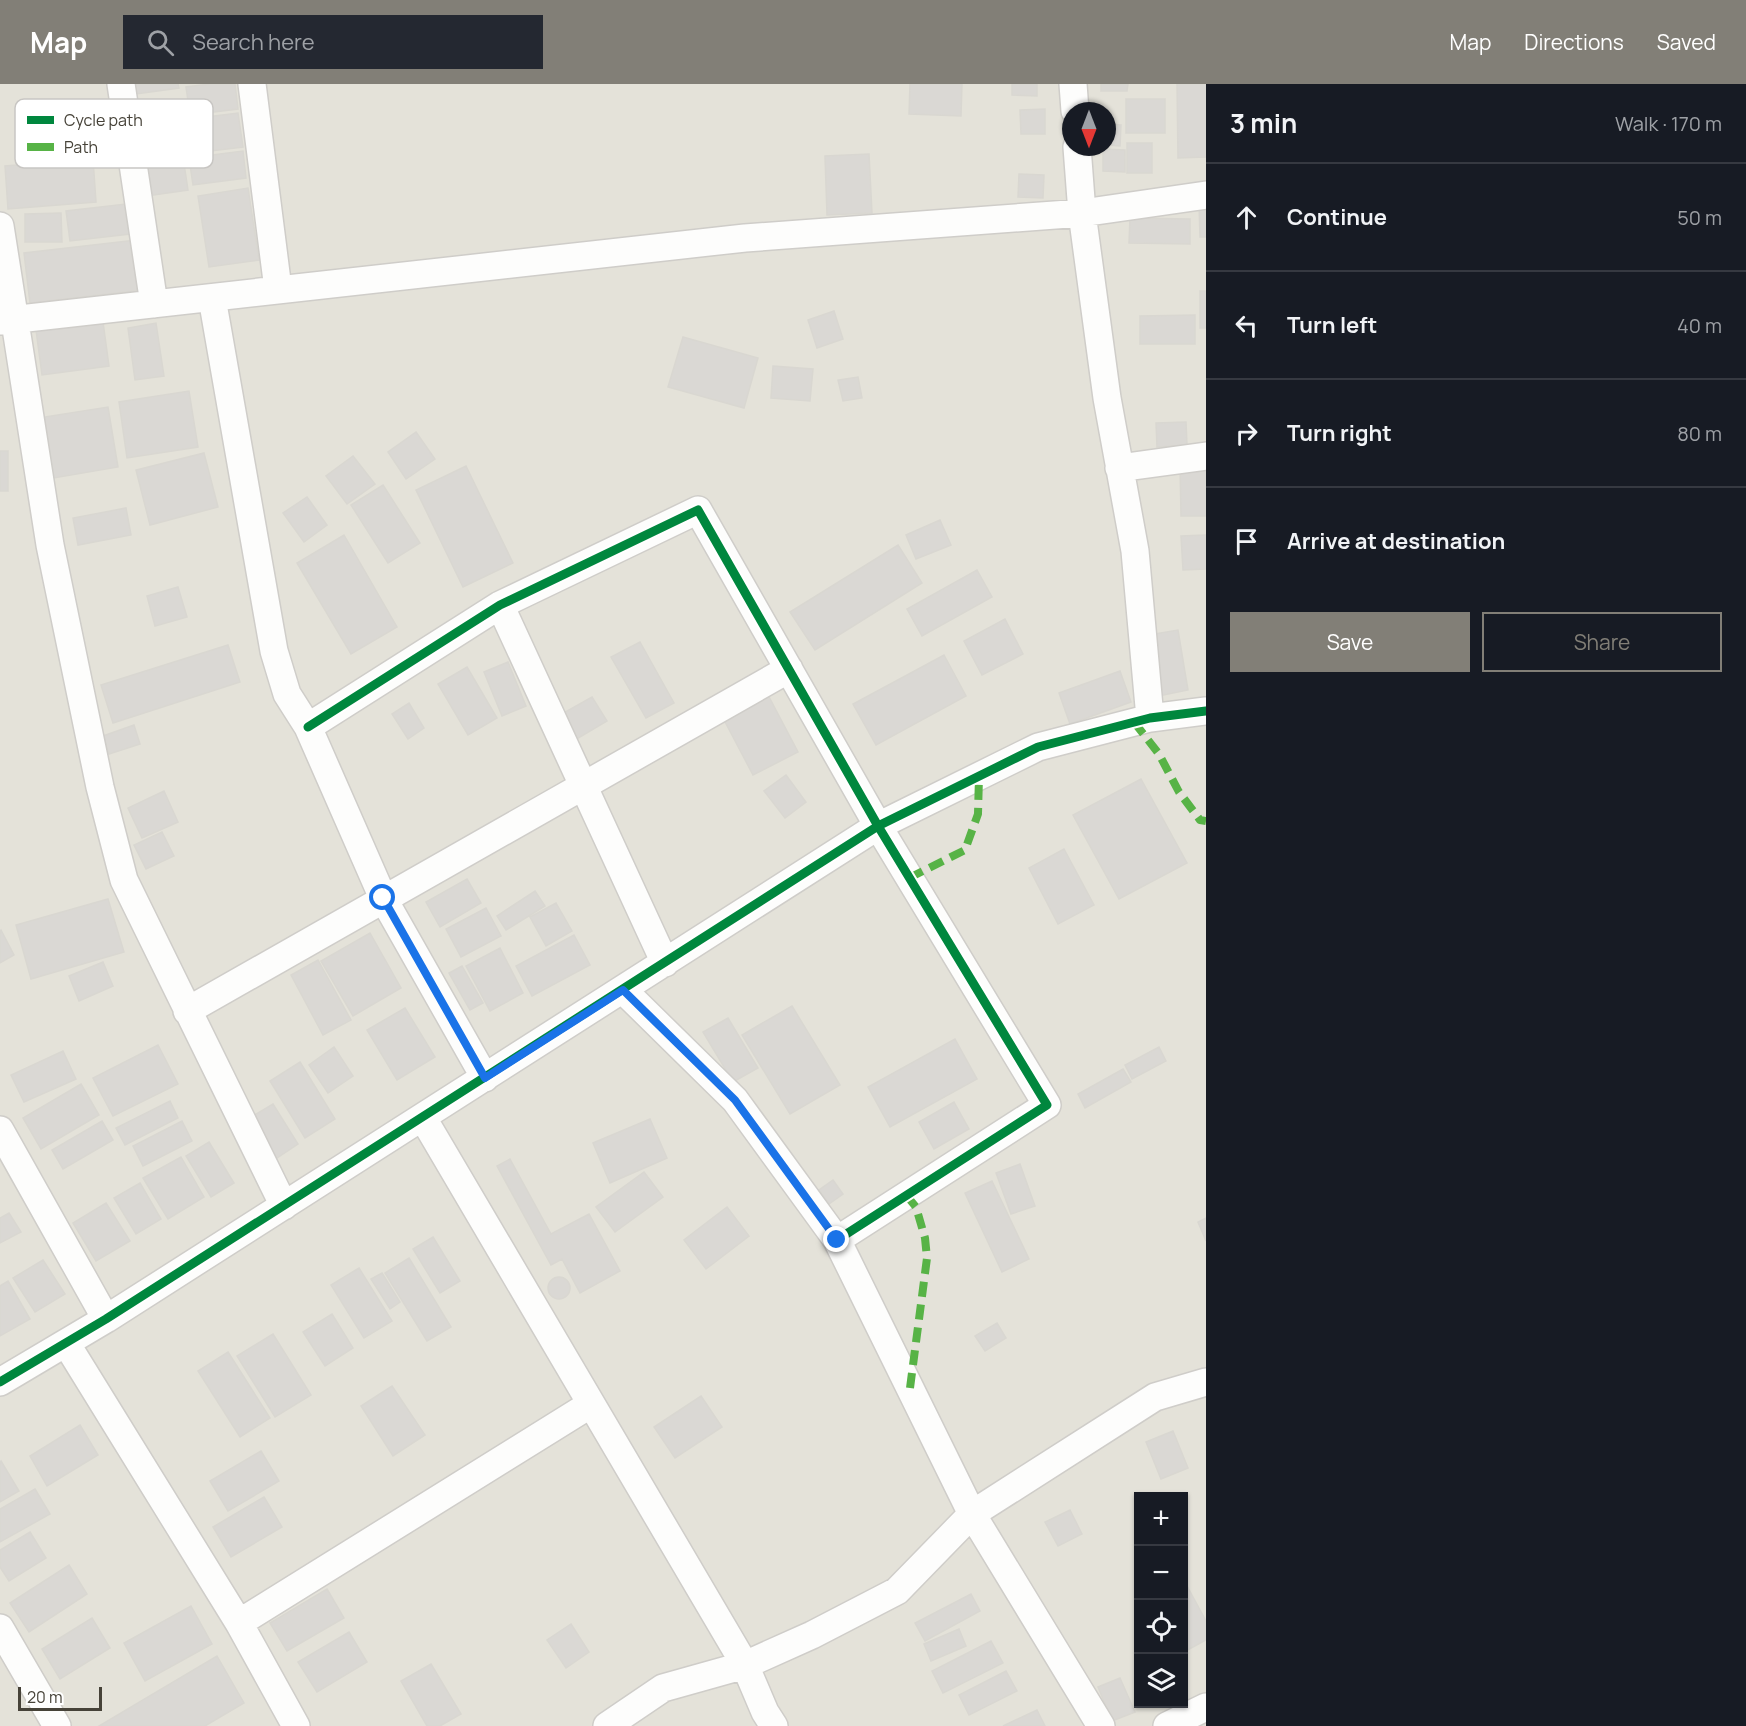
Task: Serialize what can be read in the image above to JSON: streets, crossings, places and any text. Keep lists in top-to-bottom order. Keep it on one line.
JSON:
{"legend":["Cycle path","Path"],"scale_bar":"20 m","north":"bottom","page":{"header":"Map","search":"Search here","nav":["Map","Directions","Saved"],"heading":["3 min","Walk · 170 m"],"list":[["Continue","50 m"],["Turn left","40 m"],["Turn right","80 m"],"Arrive at destination"],"buttons":["Save","Share"],"map_buttons":["+","−"],"scale":"20 m"}}
